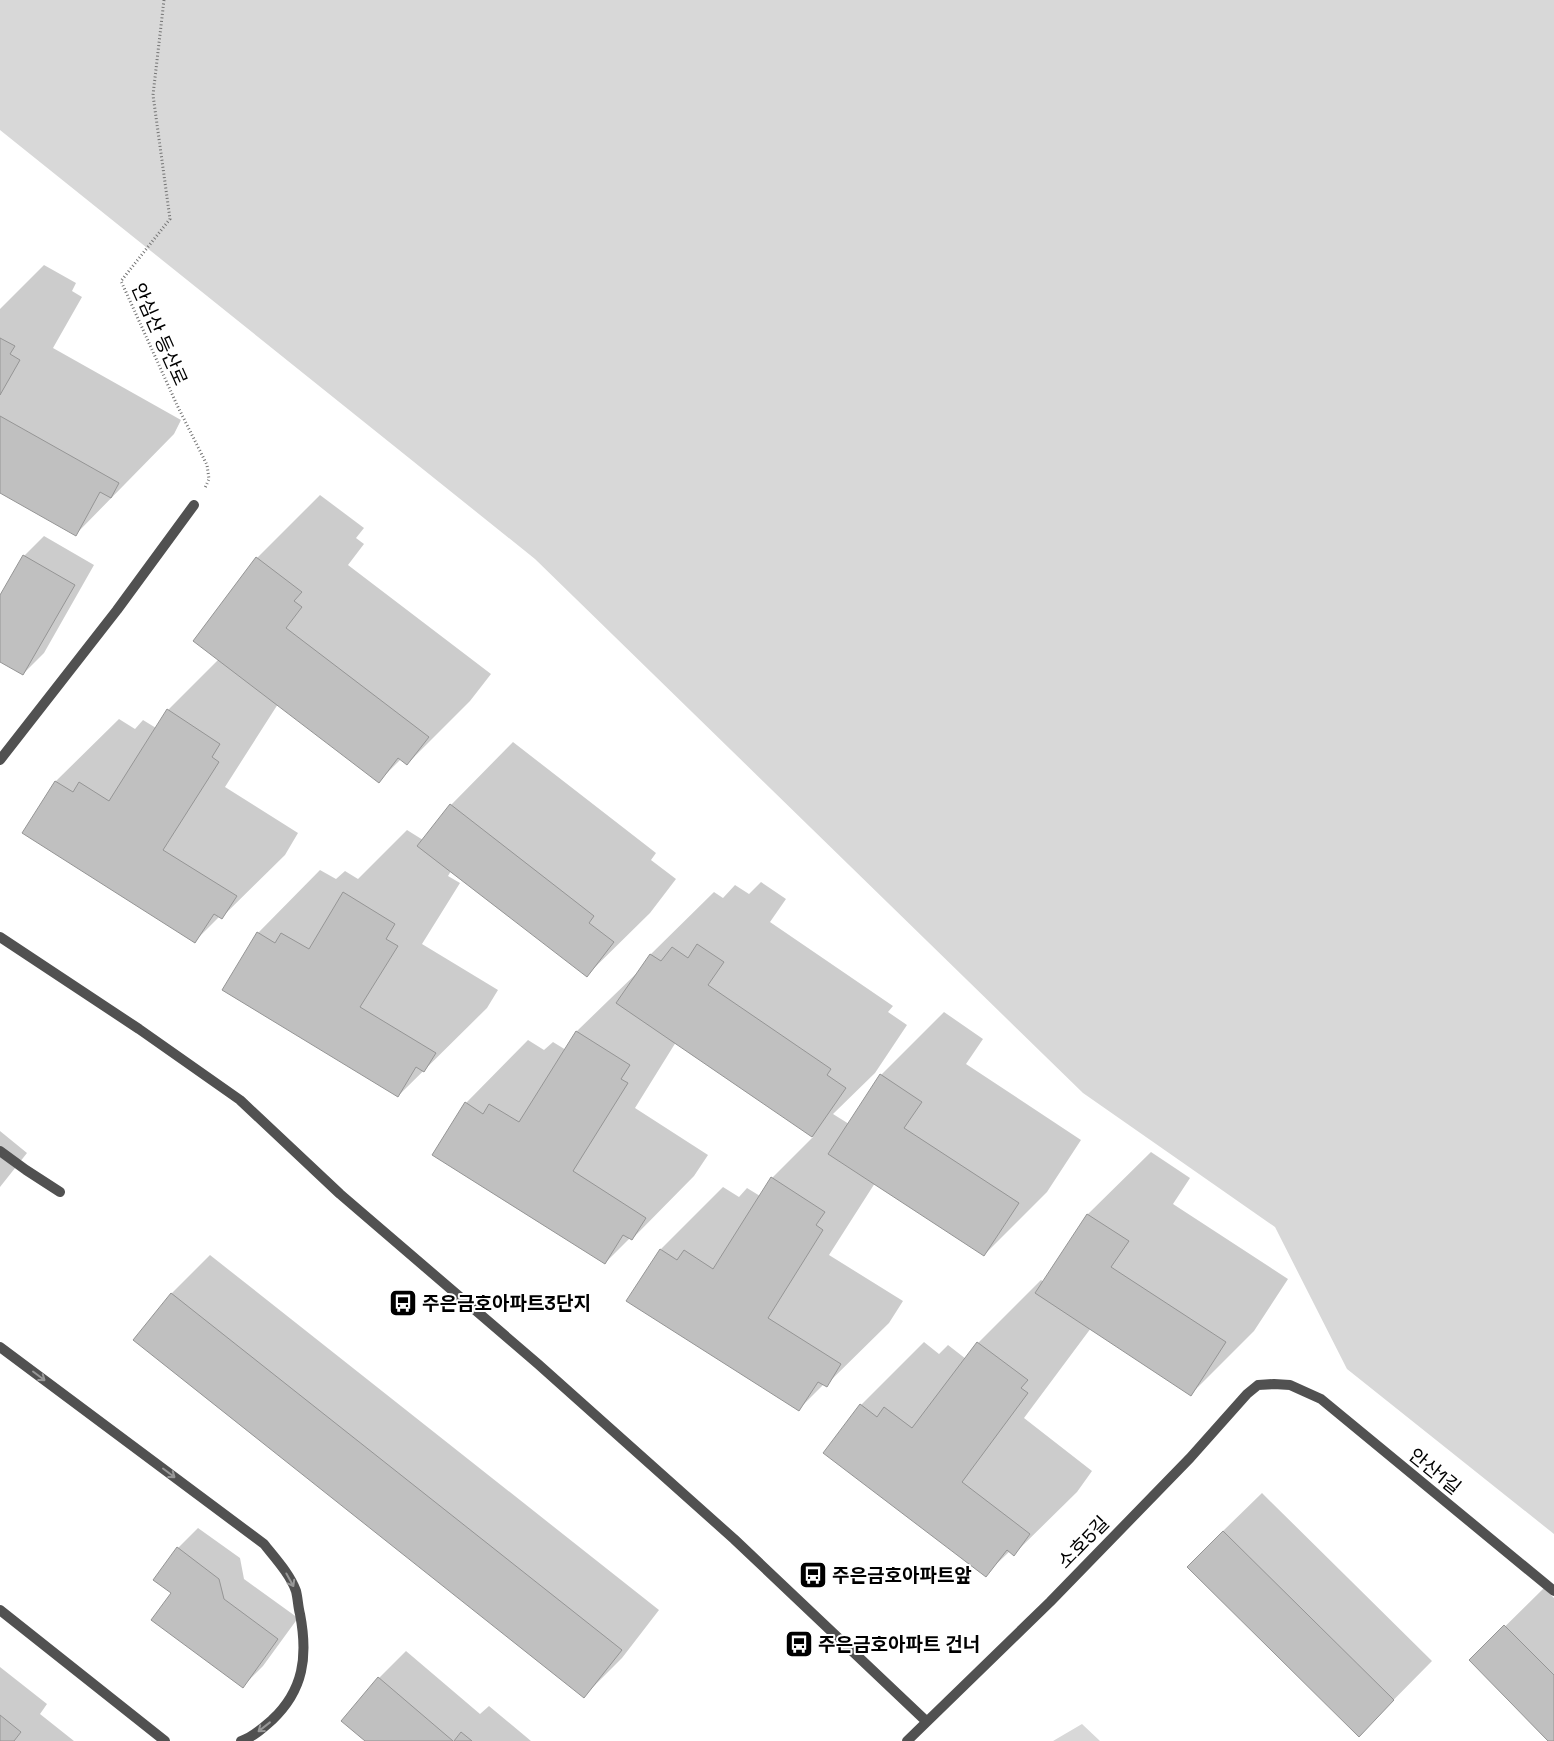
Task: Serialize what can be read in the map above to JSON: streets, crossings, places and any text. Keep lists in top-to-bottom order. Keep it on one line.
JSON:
{"streets":{"street":["안산1길","소호5길"],"path":["안심산 등산로"]},"crossings":[["안산1길","소호5길"]],"places":{"bus stop":["주은금호아파트3단지","주은금호아파트앞","주은금호아파트 건너"]}}
